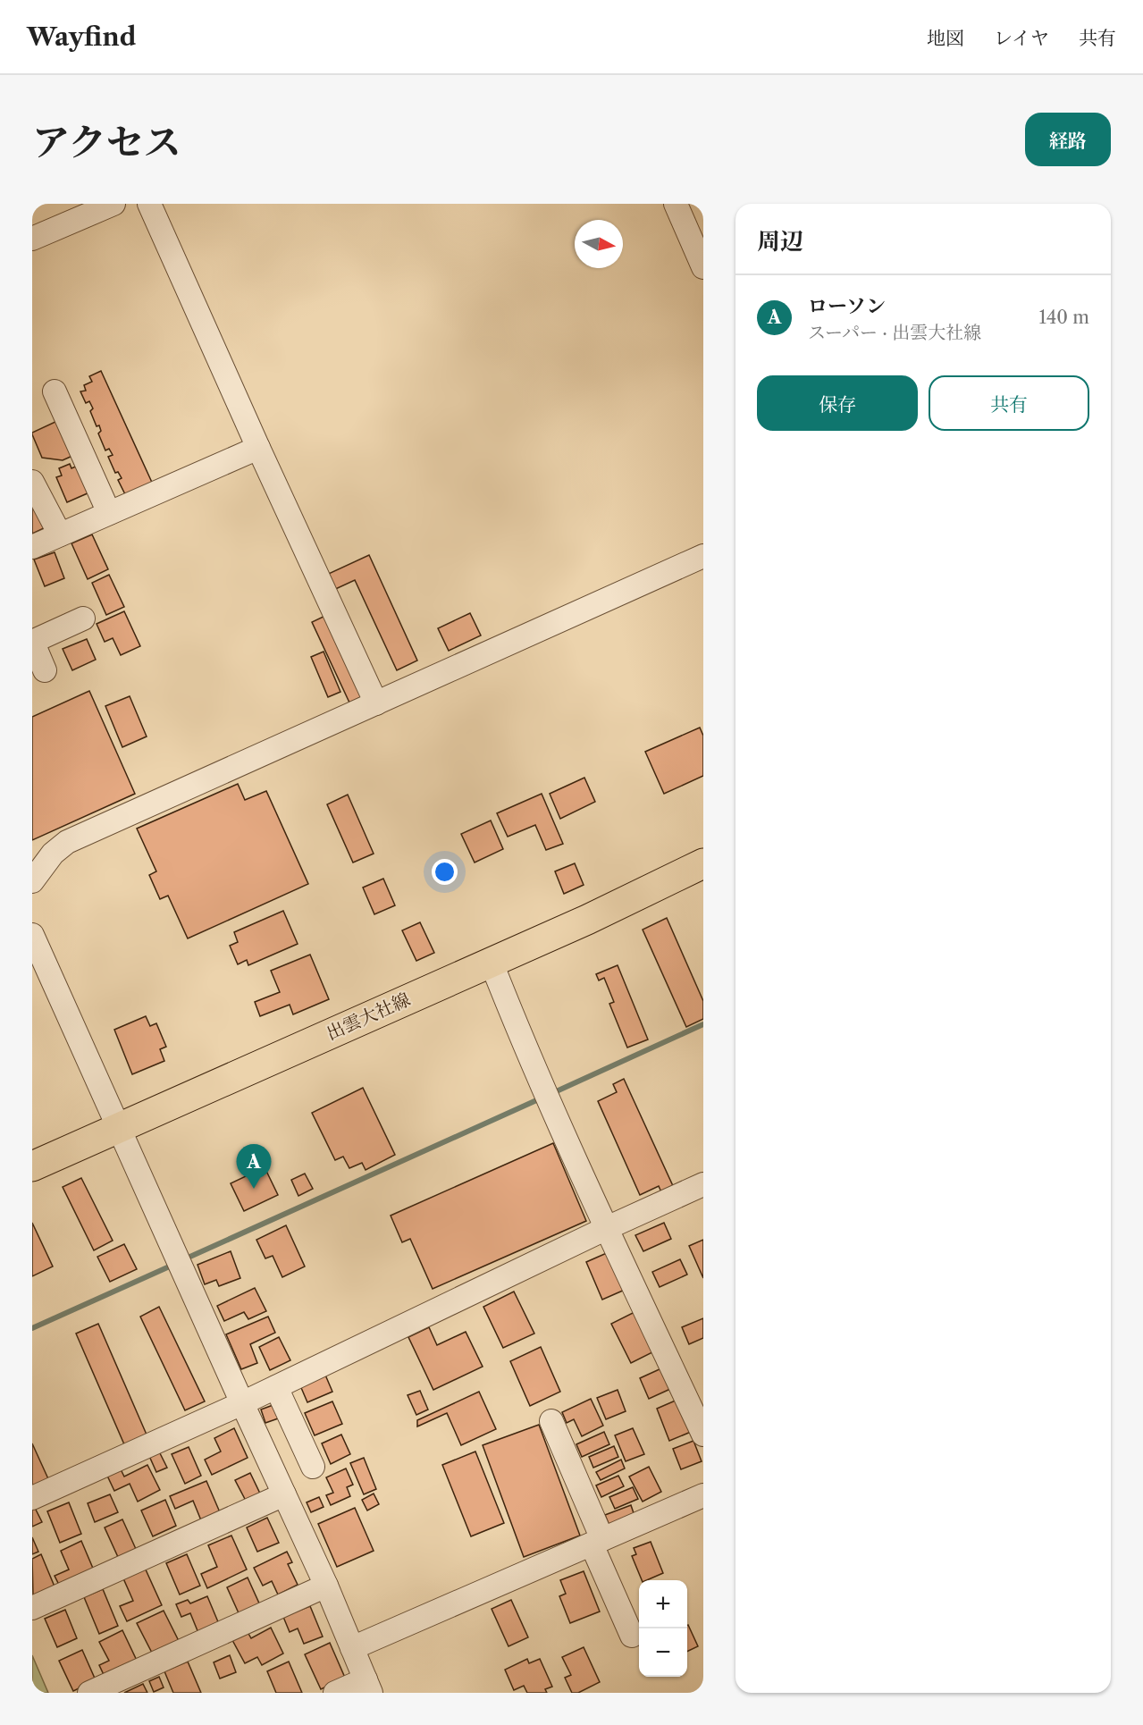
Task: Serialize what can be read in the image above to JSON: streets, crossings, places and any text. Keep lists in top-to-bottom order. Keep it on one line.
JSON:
{"streets":{"main road":["出雲大社線"]},"north":"right","page":{"header":"Wayfind","nav":["地図","レイヤ","共有"],"title":"アクセス","buttons":["経路",["保存","共有"]],"heading":"周辺","list":[{"mark":"A","name":"ローソン","note":"スーパー · 出雲大社線","value":"140 m"}],"pins":"A","map_buttons":["+","−"]}}
